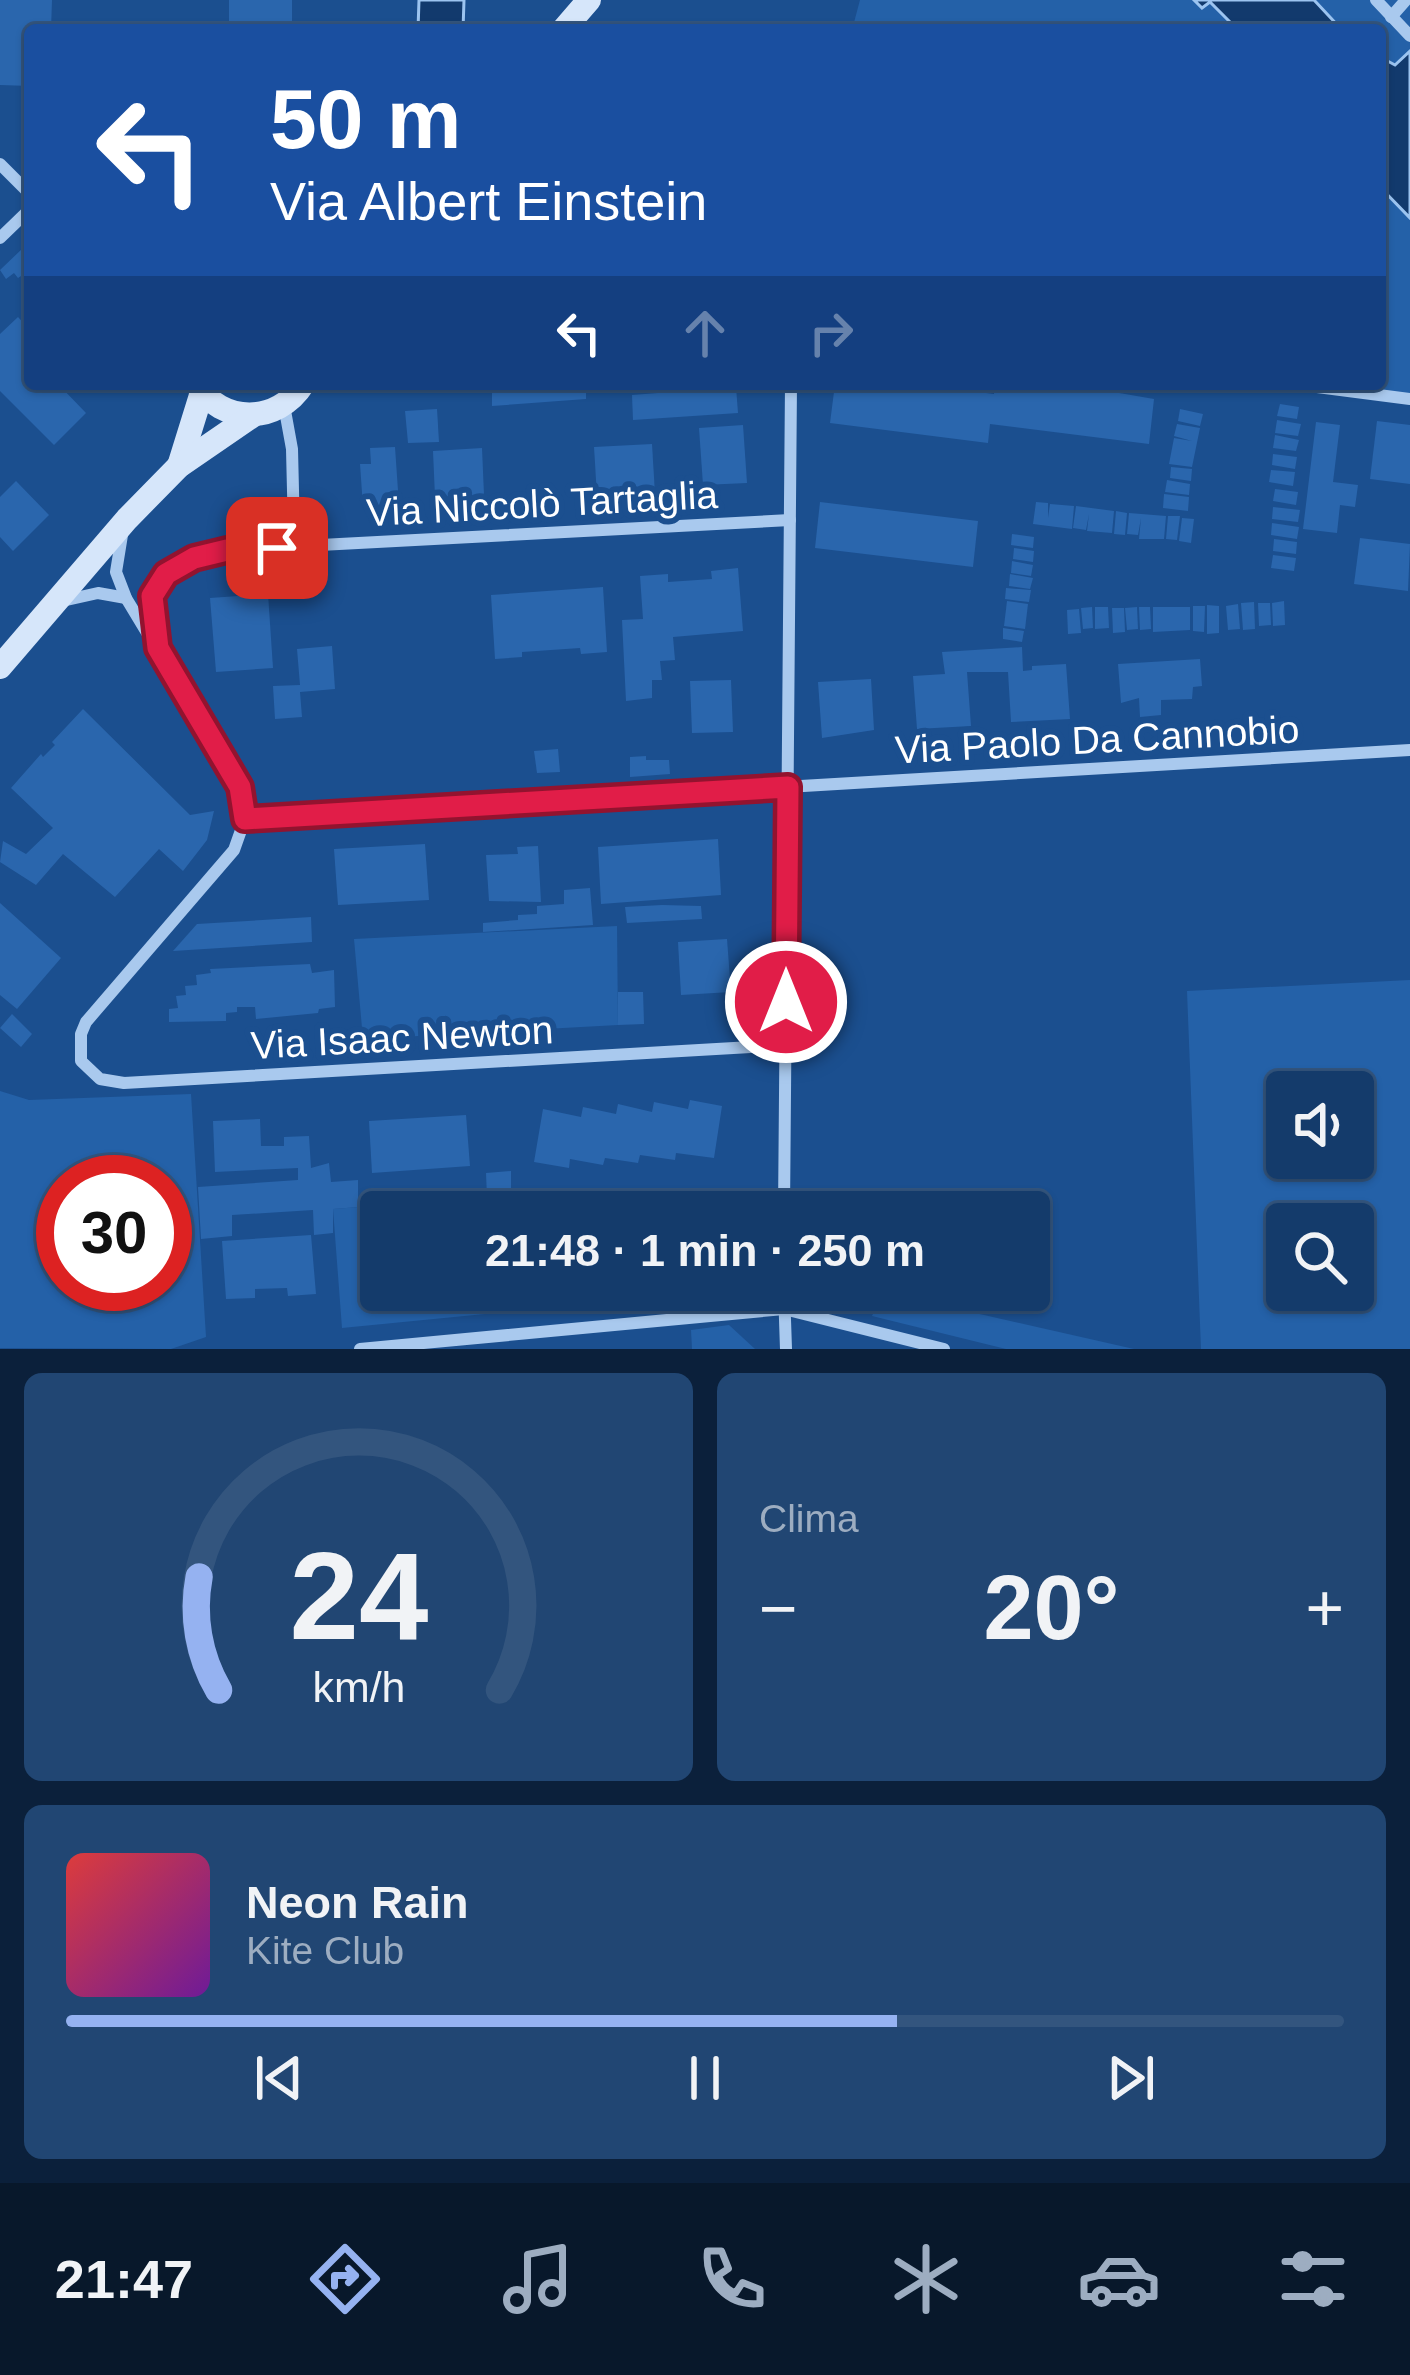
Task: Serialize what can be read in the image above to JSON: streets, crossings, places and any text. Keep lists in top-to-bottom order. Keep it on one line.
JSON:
{"streets":{"street":["Via Niccolò Tartaglia","Via Paolo Da Cannobio","Via Isaac Newton"]},"crossings":[["Via Paolo Da Cannobio","Via Isaac Newton"]],"page":{"turn":["50 m","Via Albert Einstein"],"limit":"30","trip":"21:48 · 1 min · 250 m","tile":"Clima","heat":["−","20°","+"],"song":["Neon Rain","Kite Club"],"tabs":"21:47","gauge":["24","km/h"]}}
